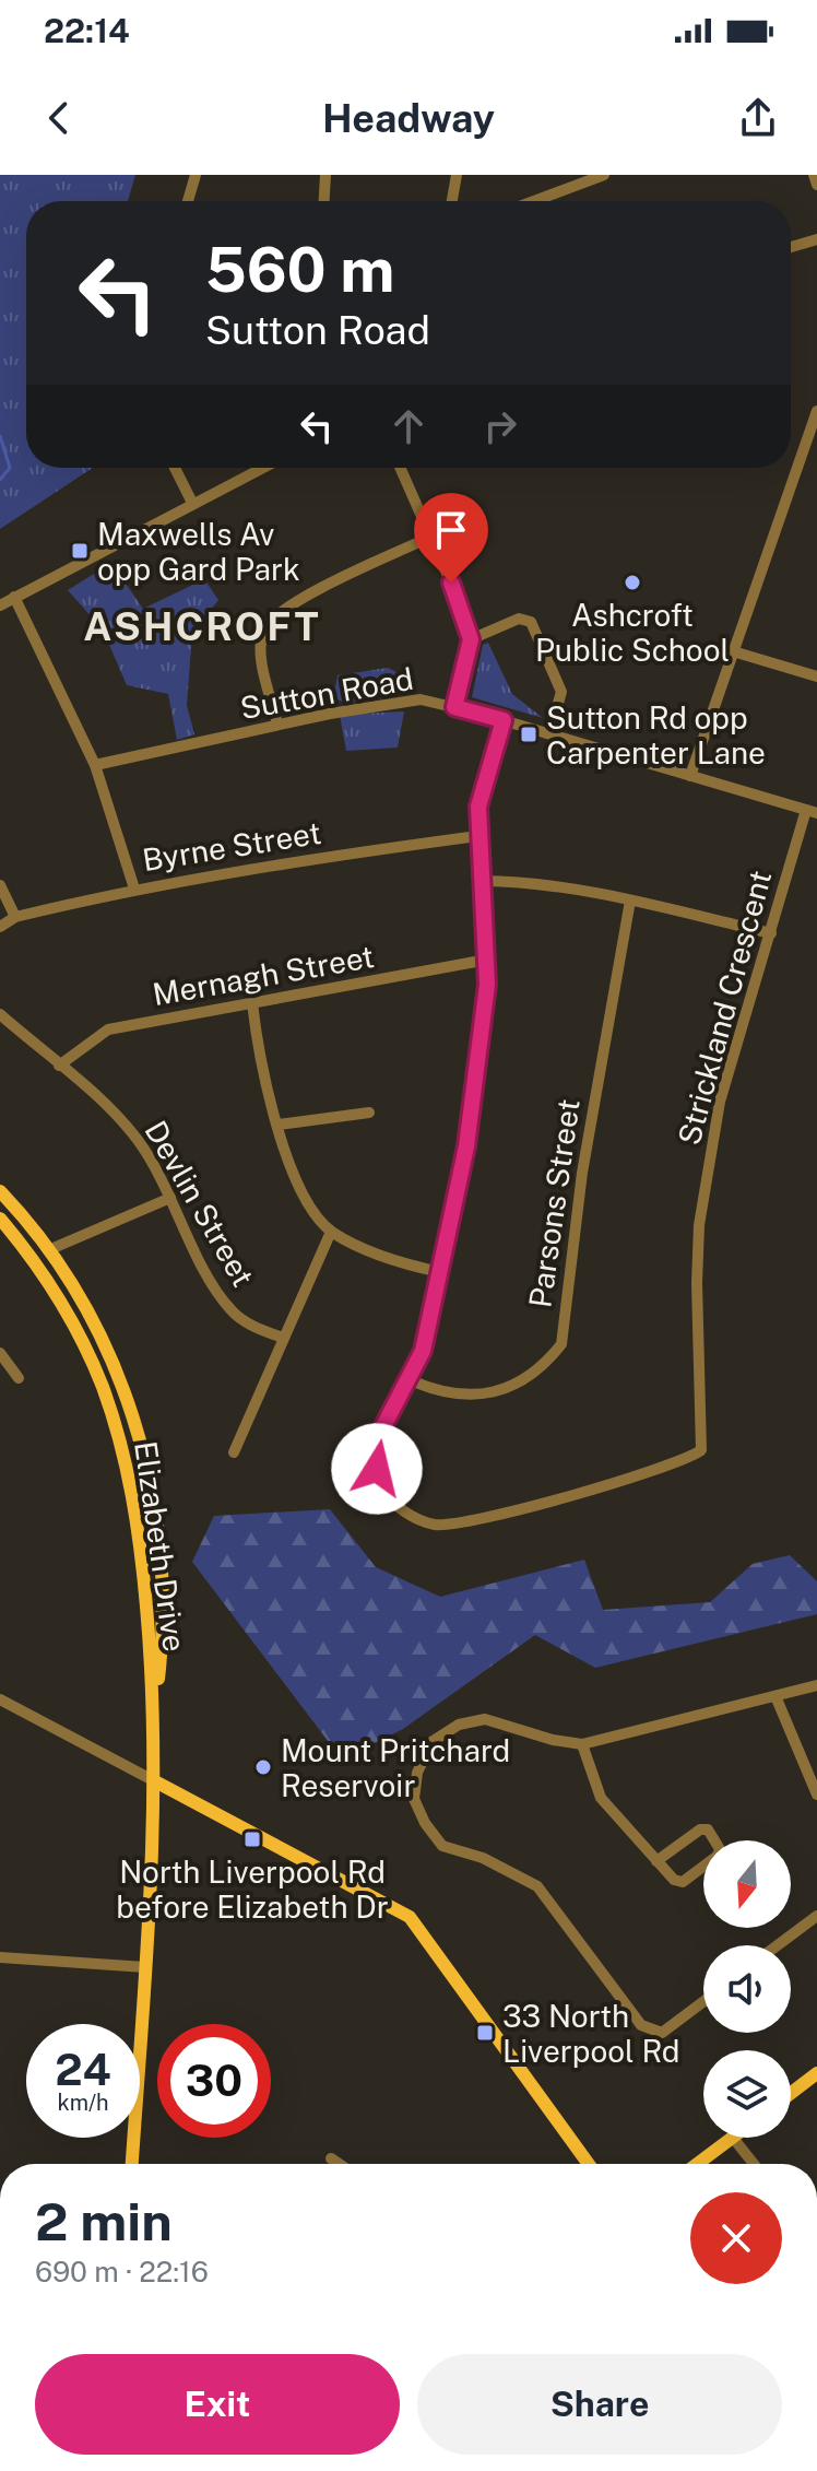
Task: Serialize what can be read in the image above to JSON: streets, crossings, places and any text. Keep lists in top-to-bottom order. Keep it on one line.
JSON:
{"streets":{"main road":["Elizabeth Drive"],"street":["Sutton Road","Byrne Street","Mernagh Street","Strickland Crescent","Devlin Street","Parsons Street"]},"crossings":[["Sutton Road","Strickland Crescent"],["Byrne Street","Strickland Crescent"],["Mernagh Street","Strickland Crescent"],["Mernagh Street","Devlin Street"],["Strickland Crescent","Parsons Street"]],"districts":["ASHCROFT"],"places":{"transit":["Maxwells Av opp Gard Park","Sutton Rd opp Carpenter Lane","North Liverpool Rd before Elizabeth Dr","33 North Liverpool Rd"],"other":["Ashcroft Public School","Mount Pritchard Reservoir"]},"north":"bottom","page":{"status":"22:14","header":"Headway","turn":["560 m","Sutton Road"],"speed":"24 km/h","limit":"30","heading":["2 min","690 m · 22:16"],"buttons":["Exit","Share"]}}
